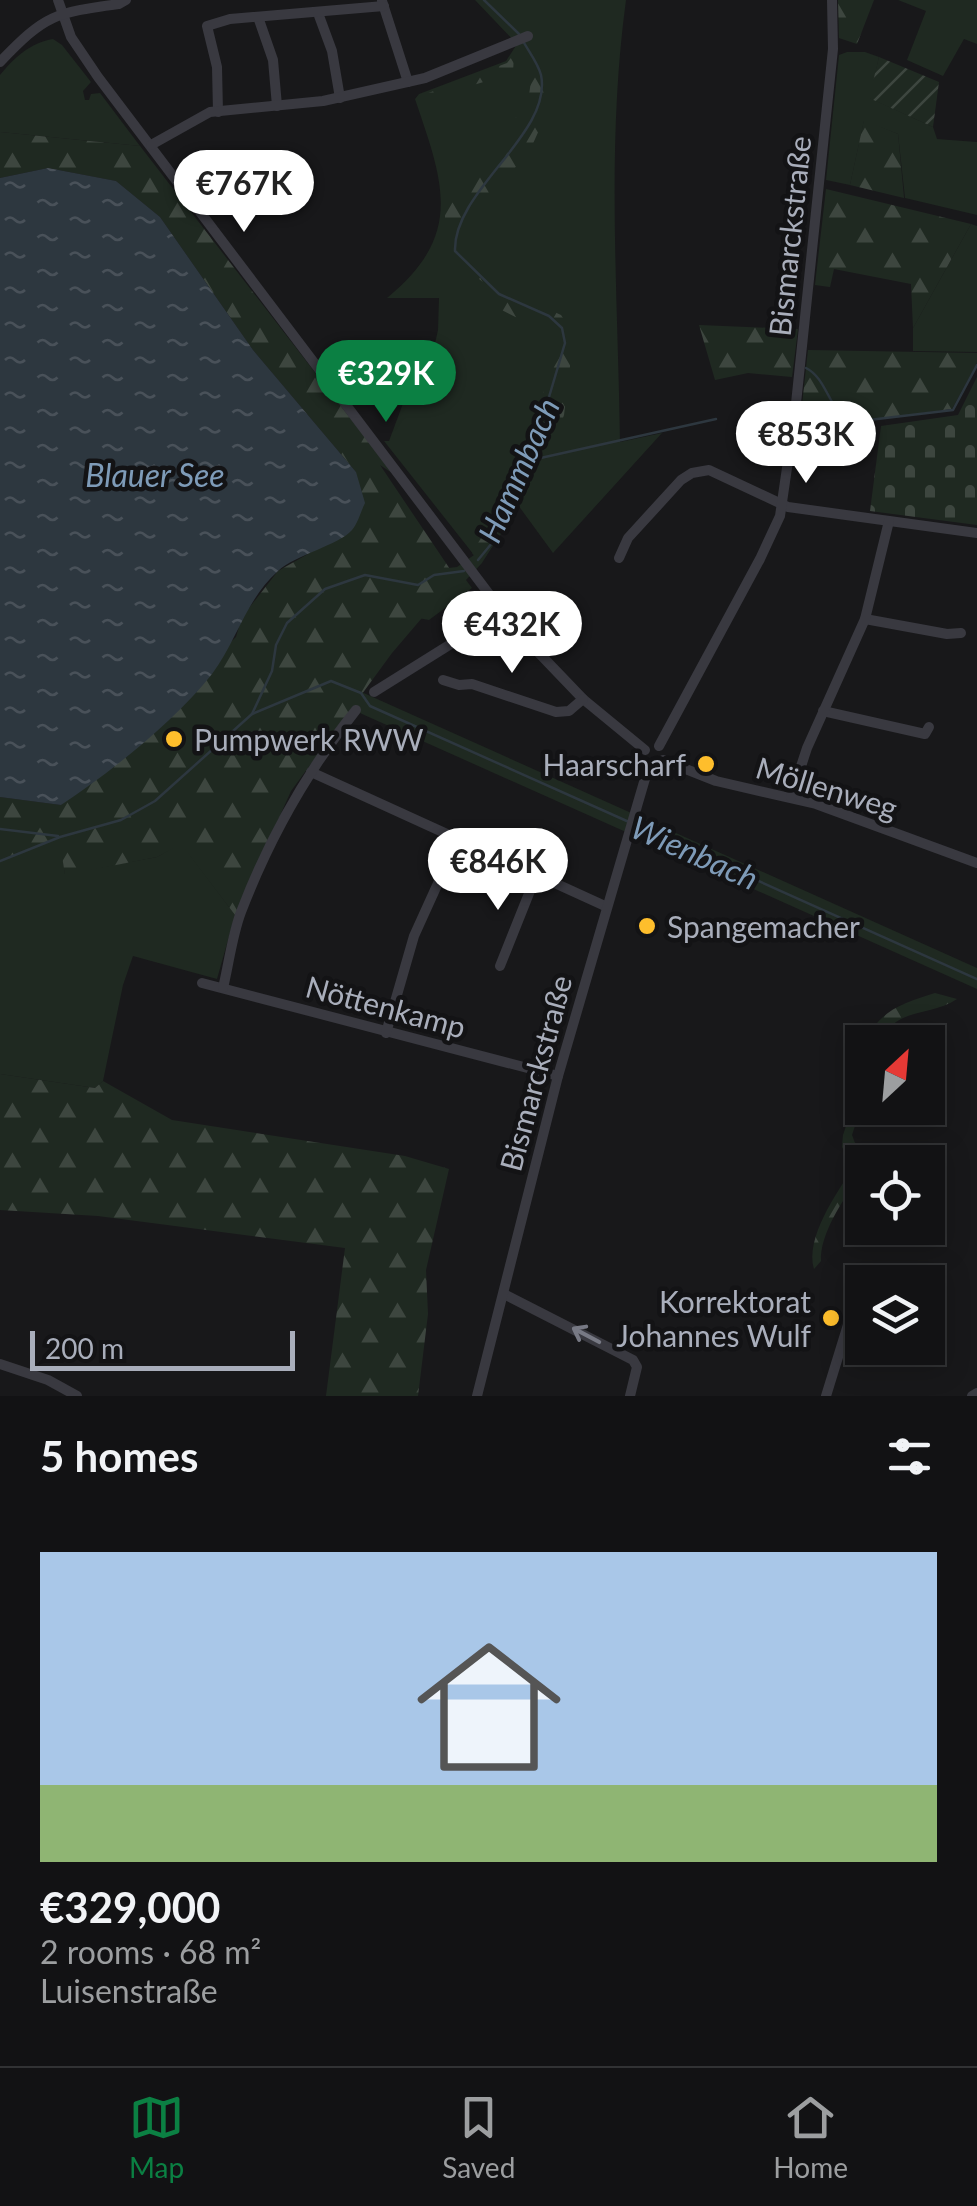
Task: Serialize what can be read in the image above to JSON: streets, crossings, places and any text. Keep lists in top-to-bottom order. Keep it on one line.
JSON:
{"streets":{"street":["Bismarckstraße","Möllenweg","Nöttenkamp"]},"crossings":[["Bismarckstraße","Möllenweg"],["Bismarckstraße","Nöttenkamp"]],"water":["Hammbach","Blauer See","Wienbach"],"places":["Pumpwerk RWW","Haarscharf","Spangemacher","Korrektorat Johannes Wulf"],"scale_bar":"200 m","north":"top right","page":{"price":["€767K","€329K","€853K","€432K","€846K"],"scale":"200 m","heading":"5 homes","list":[{"name":"€329,000","note":"2 rooms · 68 m² · Luisenstraße"}],"tabs":["Map","Saved","Home"]}}
